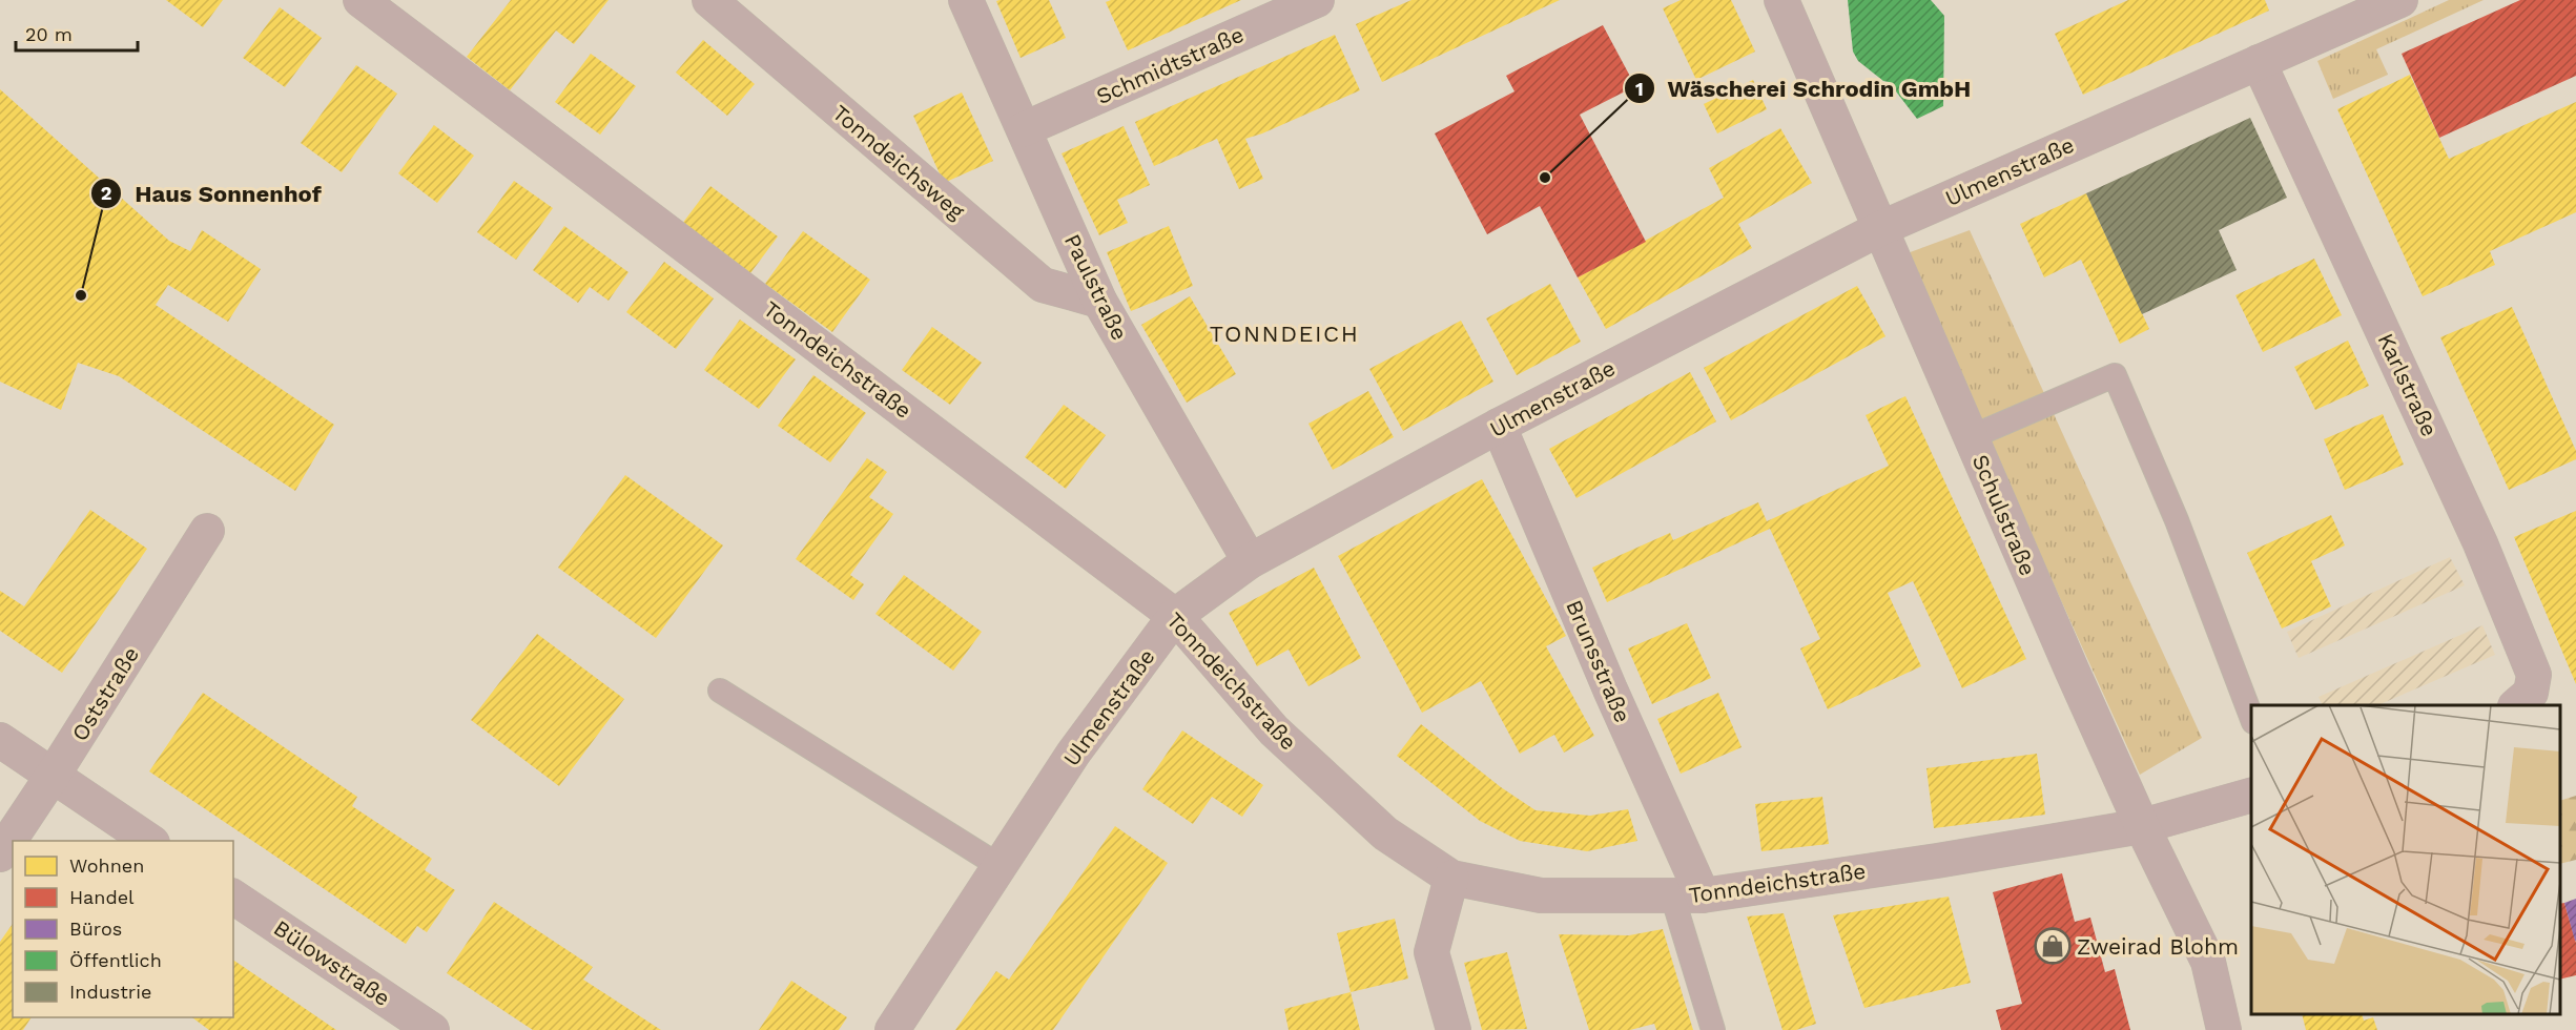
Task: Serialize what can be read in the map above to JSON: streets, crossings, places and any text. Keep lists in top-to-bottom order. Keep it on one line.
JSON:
{"streets":{"street":["Schmidtstraße","Tonndeichsweg","Ulmenstraße","Paulstraße","Tonndeichstraße","Karlstraße","Schulstraße","Brunsstraße","Oststraße","Bülowstraße"]},"crossings":[["Schmidtstraße","Paulstraße"],["Tonndeichsweg","Paulstraße"],["Ulmenstraße","Paulstraße"],["Ulmenstraße","Tonndeichstraße"],["Ulmenstraße","Karlstraße"],["Ulmenstraße","Schulstraße"],["Ulmenstraße","Brunsstraße"],["Tonndeichstraße","Schulstraße"],["Tonndeichstraße","Brunsstraße"]],"districts":["TONNDEICH"],"places":{"other":["Wäscherei Schrodin GmbH","Haus Sonnenhof"],"shop":["Zweirad Blohm"]},"legend":["Wohnen","Handel","Büros","Öffentlich","Industrie"],"scale_bar":"20 m"}
